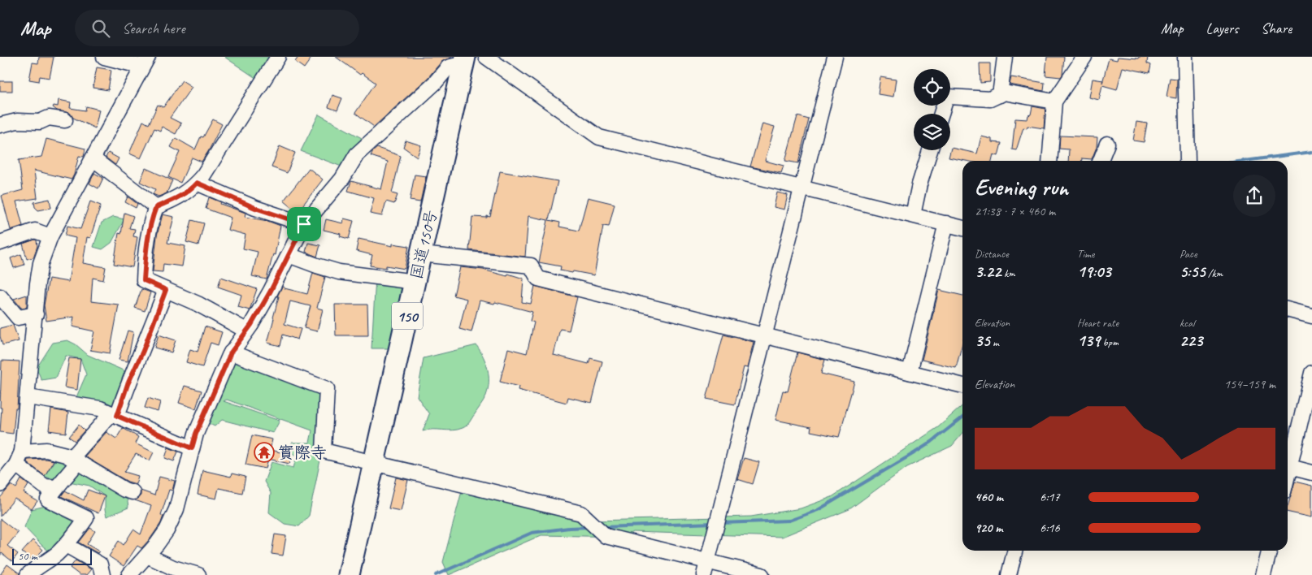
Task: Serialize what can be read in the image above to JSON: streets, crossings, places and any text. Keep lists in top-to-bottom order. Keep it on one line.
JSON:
{"streets":{"highway":["国道150号","150"]},"places":{"temple":["實際寺"]},"scale_bar":"50 m","page":{"header":"Map","search":"Search here","nav":["Map","Layers","Share"],"heading":["Evening run","21:38 · 7 × 460 m"],"stats":[["Distance","3.22 km"],["Time","19:03"],["Pace","5:55 /km"],["Elevation","35 m"],["Heart rate","139 bpm"],["kcal","223"]],"chart":["Elevation","154–159 m"],"list":[{"name":"460 m","note":"6:17"},{"name":"920 m","note":"6:16"}],"scale":"50 m"}}
